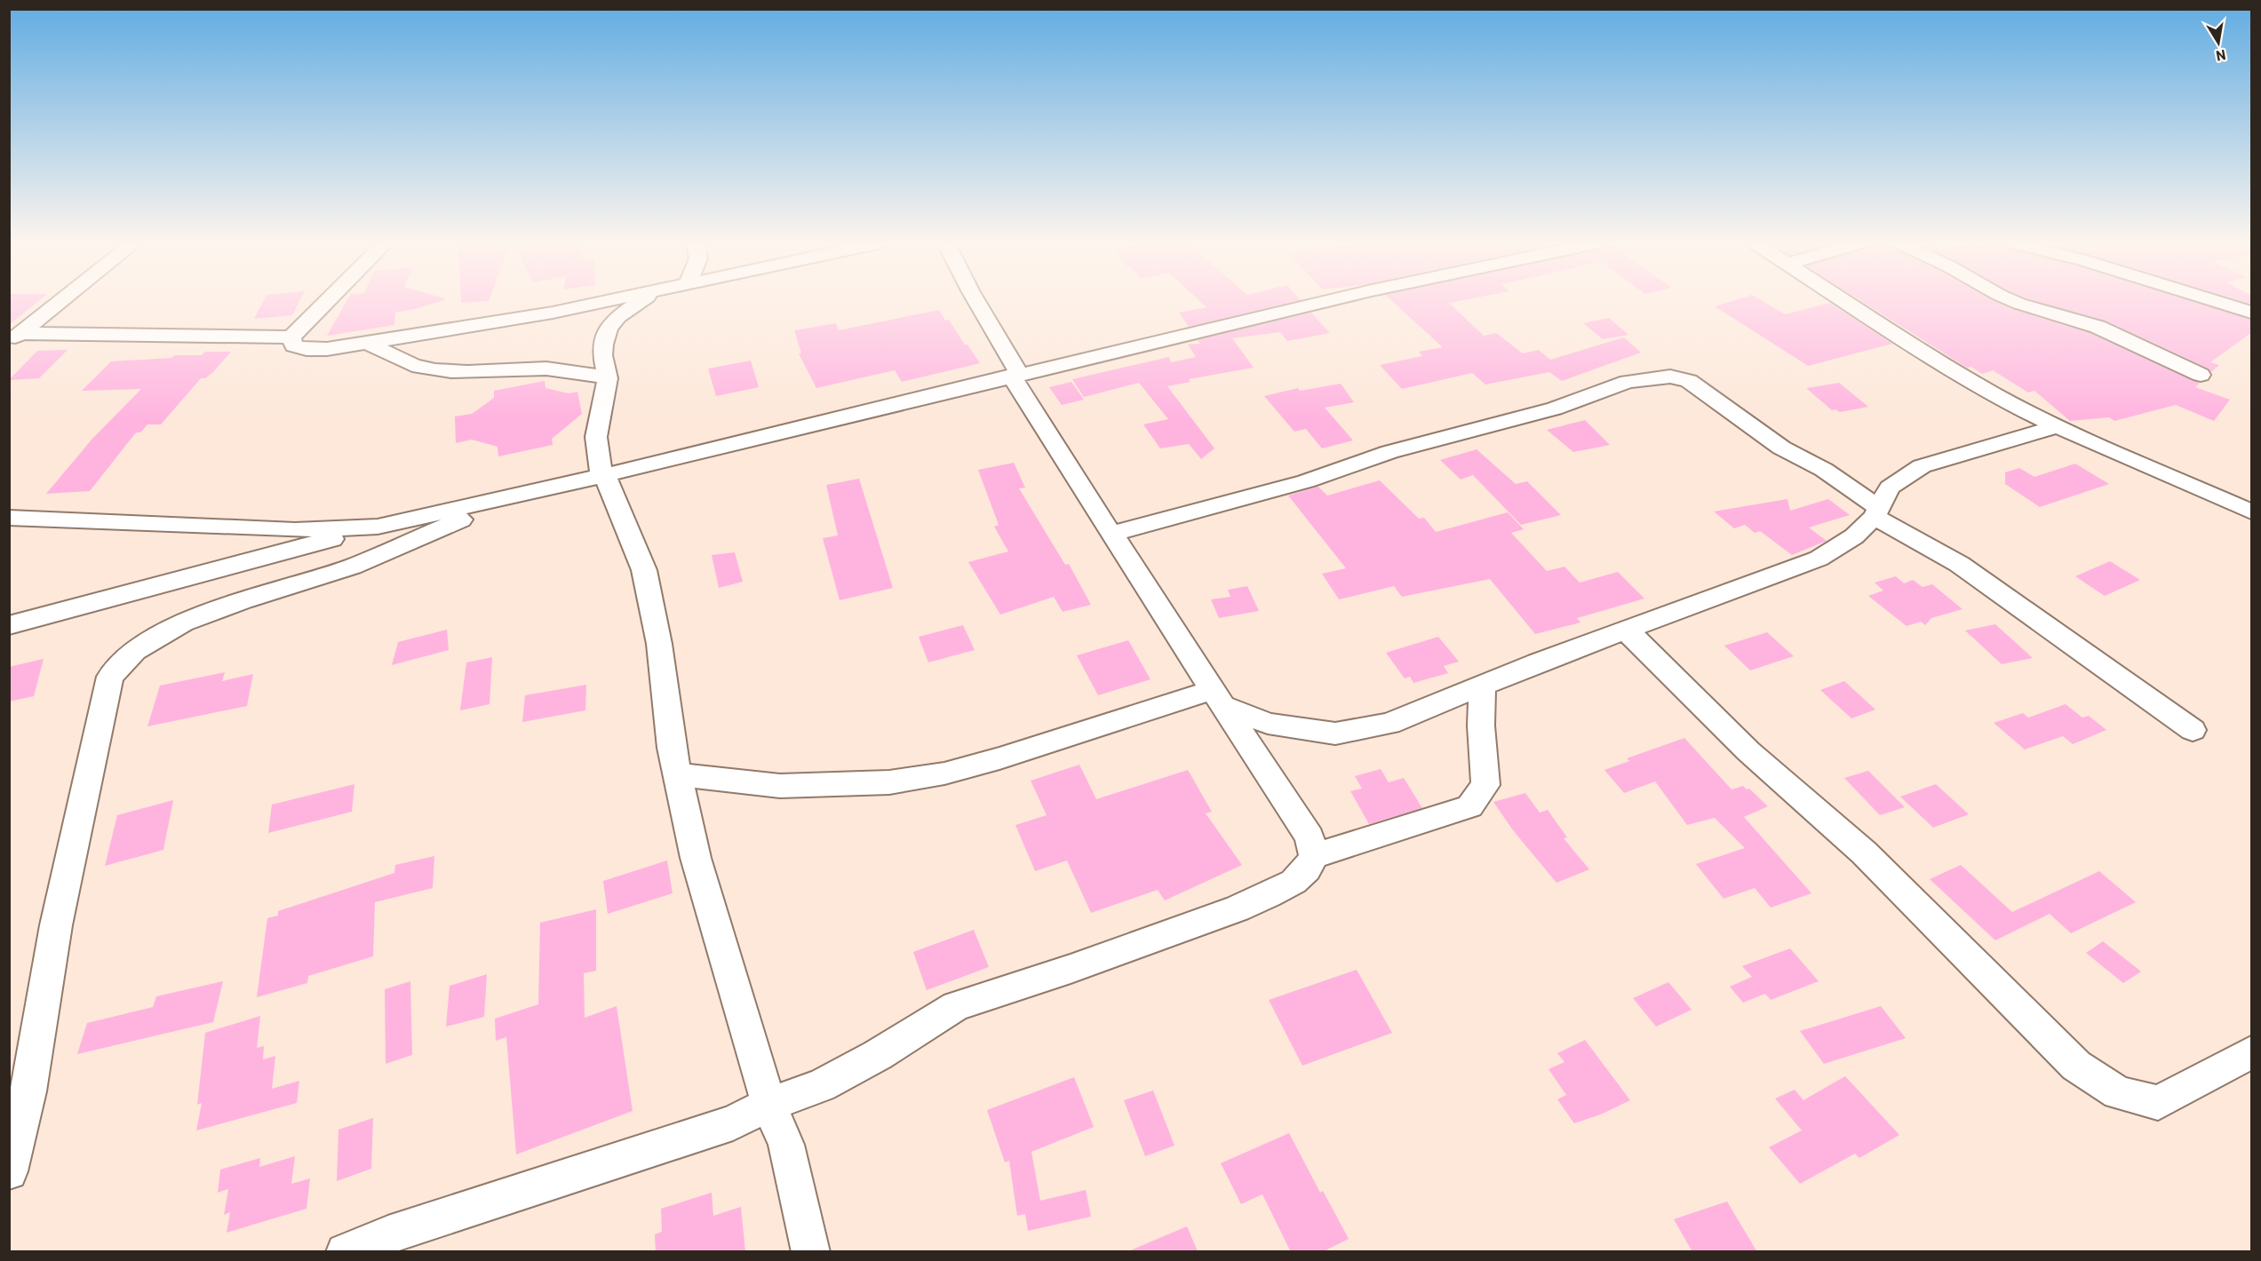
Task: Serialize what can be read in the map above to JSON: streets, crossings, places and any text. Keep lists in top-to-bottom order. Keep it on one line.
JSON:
{"north":"bottom"}
